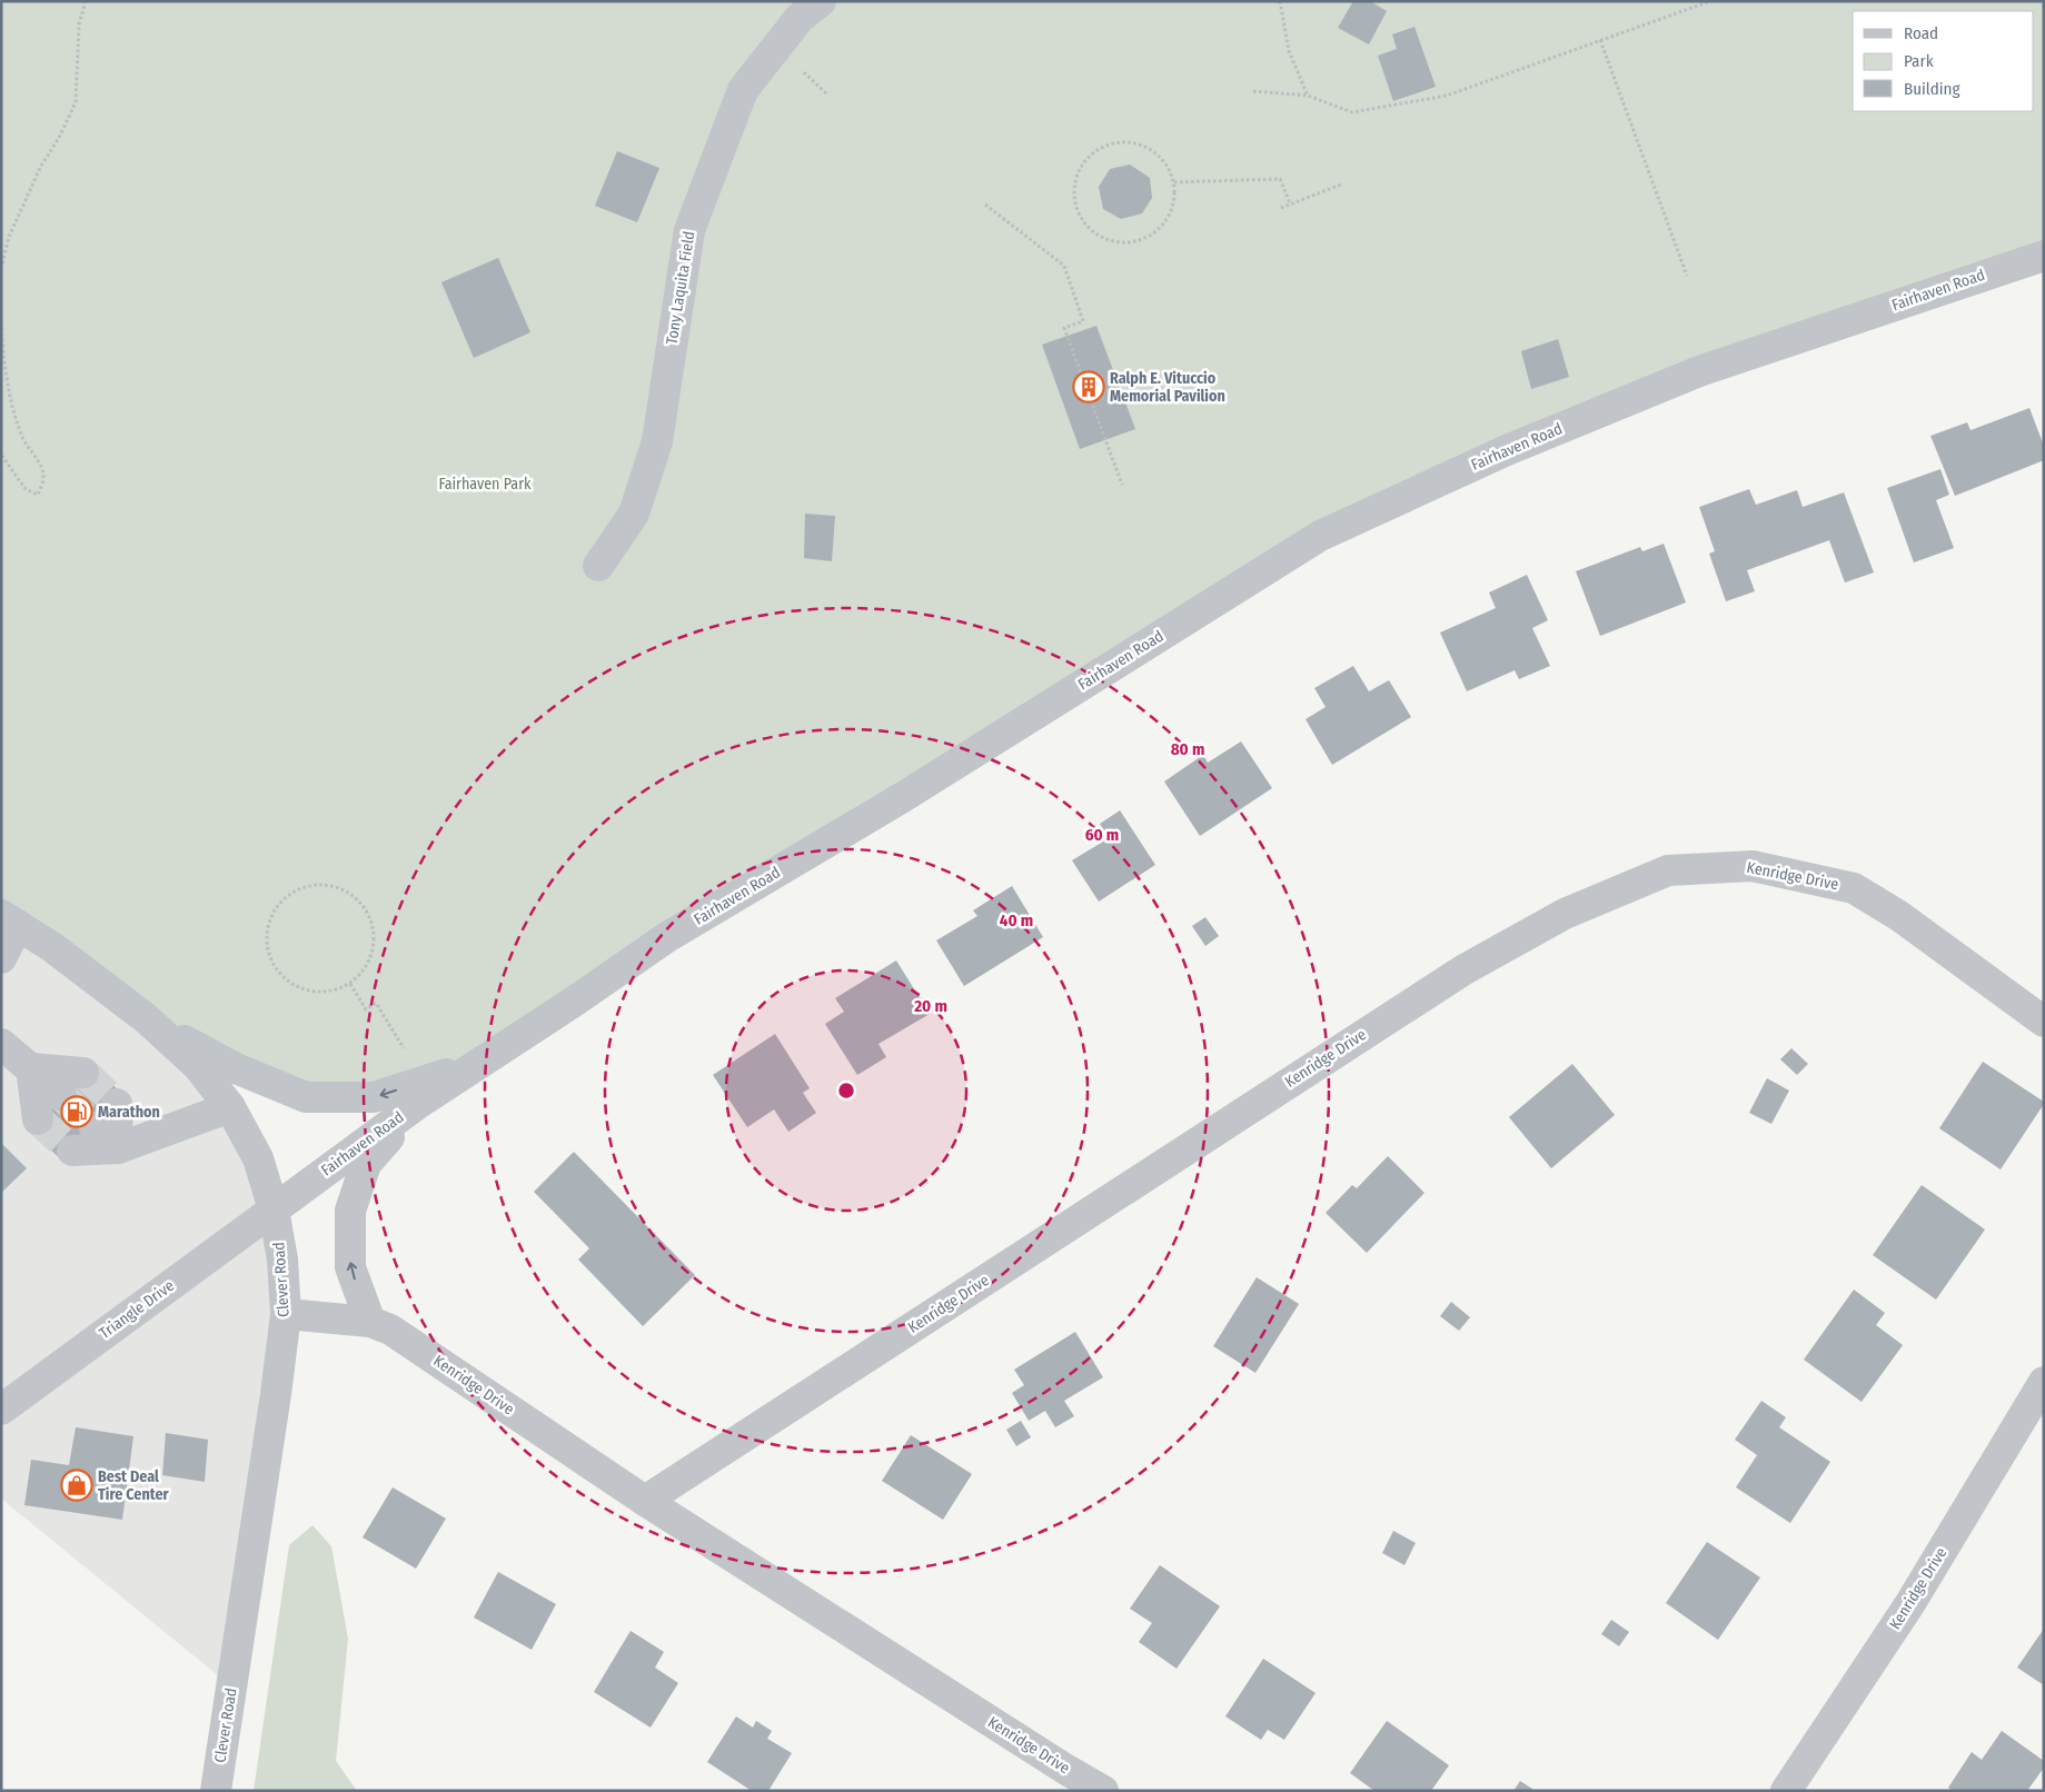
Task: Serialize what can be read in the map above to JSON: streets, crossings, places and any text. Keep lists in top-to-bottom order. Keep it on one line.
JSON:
{"streets":{"street":["Tony Laquita Field","Fairhaven Road","Kenridge Drive","Clever Road","Triangle Drive"]},"crossings":[["Fairhaven Road","Clever Road"],["Fairhaven Road","Triangle Drive"],["Kenridge Drive","Clever Road"],["Clever Road","Triangle Drive"]],"parks":["Fairhaven Park"],"places":{"building":["Ralph E. Vituccio Memorial Pavilion"],"fuel station":["Marathon"],"shop":["Best Deal Tire Center"]},"legend":["Road","Park","Building"],"rings":["80 m","60 m","40 m","20 m"]}
